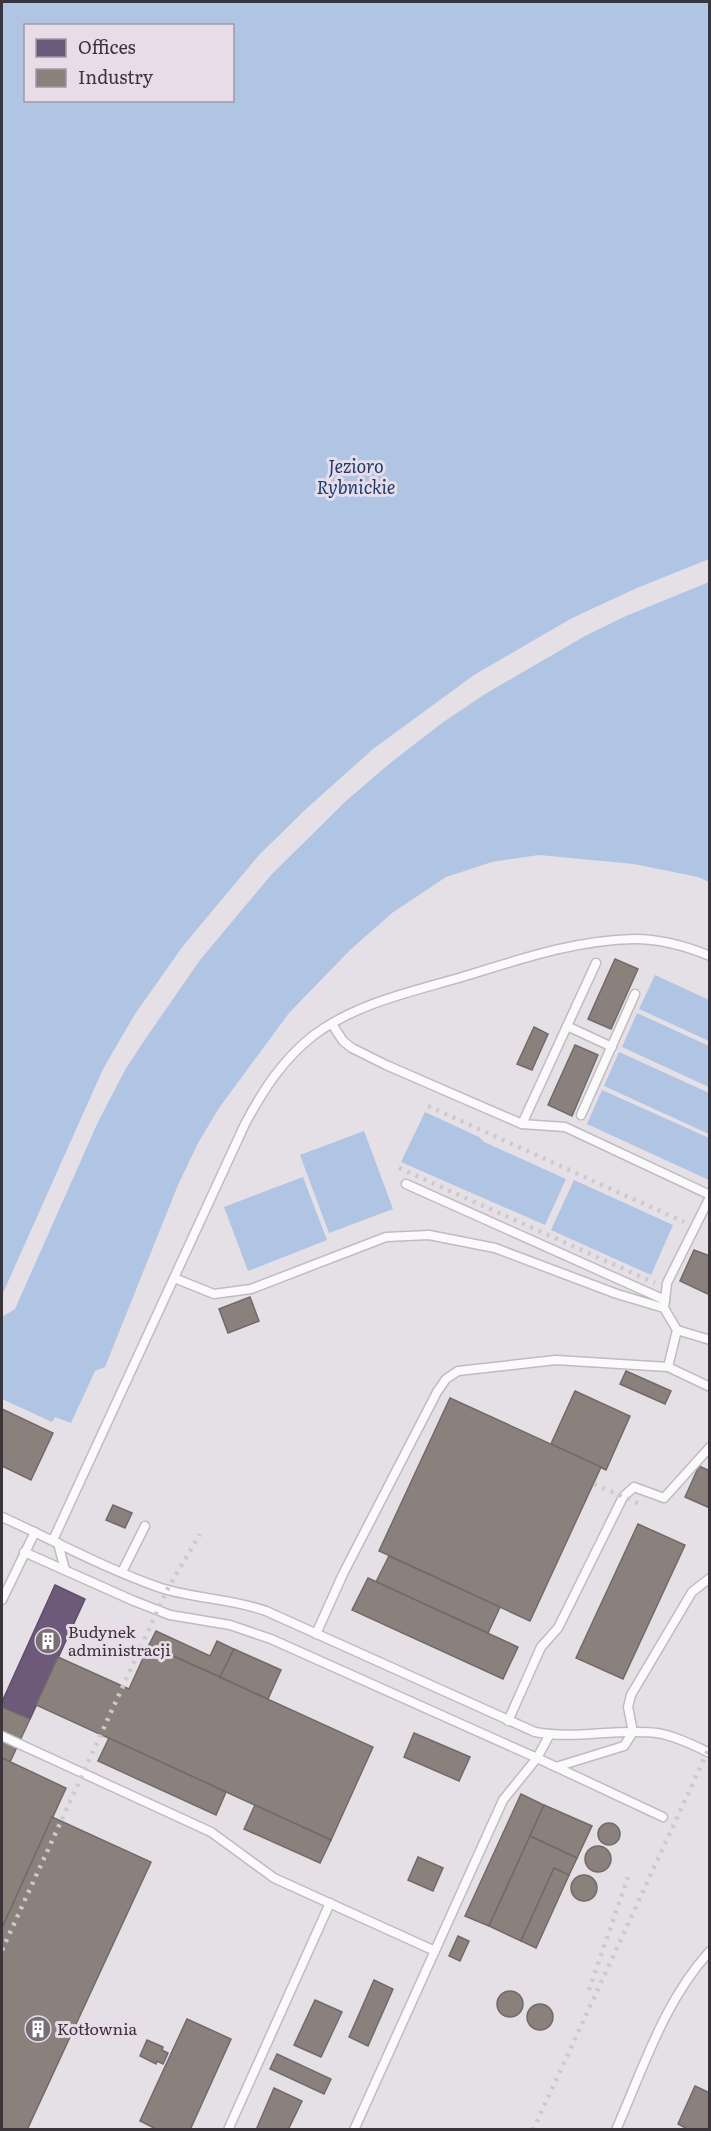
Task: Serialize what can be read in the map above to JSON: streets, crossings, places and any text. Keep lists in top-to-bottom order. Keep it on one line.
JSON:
{"water":["Jezioro Rybnickie"],"places":{"building":["Budynek administracji","Kotłownia"]},"legend":["Offices","Industry"]}
